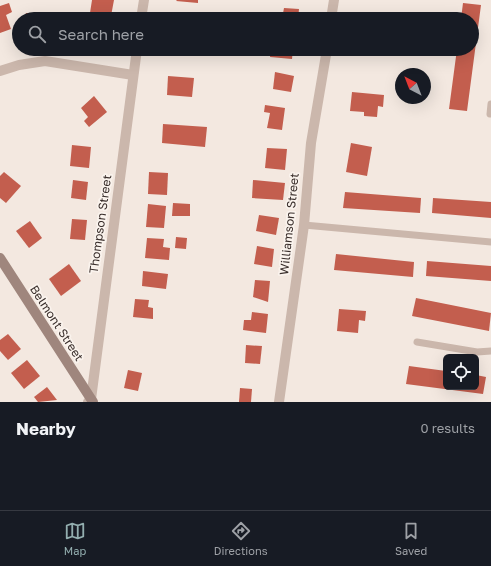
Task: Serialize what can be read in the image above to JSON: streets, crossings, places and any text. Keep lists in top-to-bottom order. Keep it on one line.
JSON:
{"streets":{"street":["Thompson Street","Williamson Street","Belmont Street"]},"crossings":[["Thompson Street","Belmont Street"]],"north":"top left","page":{"search":"Search here","heading":["Nearby","0 results"],"nav":["Map","Directions","Saved"]}}
